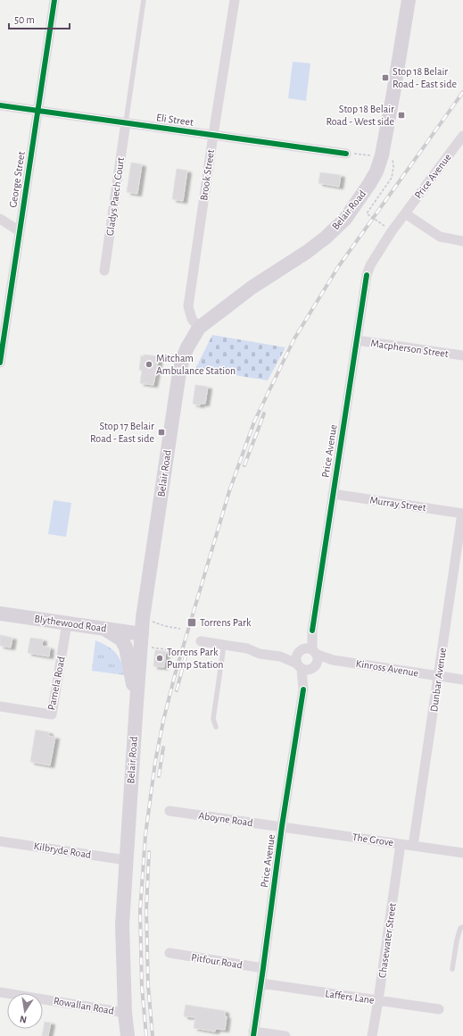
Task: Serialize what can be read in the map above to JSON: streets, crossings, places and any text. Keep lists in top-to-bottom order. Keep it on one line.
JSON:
{"streets":{"main road":["Belair Road","Blythewood Road"],"street":["Eli Street","Brook Street","Price Avenue","George Street","Gladys Paech Court","Macpherson Street","Murray Street","Kinross Avenue","Dunbar Avenue","Pamela Road","Aboyne Road","The Grove","Kilbryde Road","Chasewater Street","Pitfour Road","Laffers Lane","Rowallan Road"]},"crossings":[["Eli Street","Brook Street"],["Eli Street","George Street"],["Eli Street","Gladys Paech Court"],["Brook Street","Belair Road"],["Price Avenue","Macpherson Street"],["Price Avenue","Murray Street"],["Price Avenue","Kinross Avenue"],["Price Avenue","Aboyne Road"],["Price Avenue","The Grove"],["Price Avenue","Pitfour Road"],["Price Avenue","Laffers Lane"],["Belair Road","Blythewood Road"],["Belair Road","Kilbryde Road"],["Belair Road","Rowallan Road"],["Murray Street","Dunbar Avenue"],["Blythewood Road","Pamela Road"],["Kinross Avenue","Dunbar Avenue"],["Dunbar Avenue","The Grove"],["Aboyne Road","The Grove"],["The Grove","Chasewater Street"],["Chasewater Street","Laffers Lane"]],"places":{"transit":["Stop 18 Belair Road - East side","Stop 18 Belair Road - West side","Stop 17 Belair Road - East side","Torrens Park"],"other":["Mitcham Ambulance Station","Torrens Park Pump Station"]},"scale_bar":"50 m","north":"bottom"}
